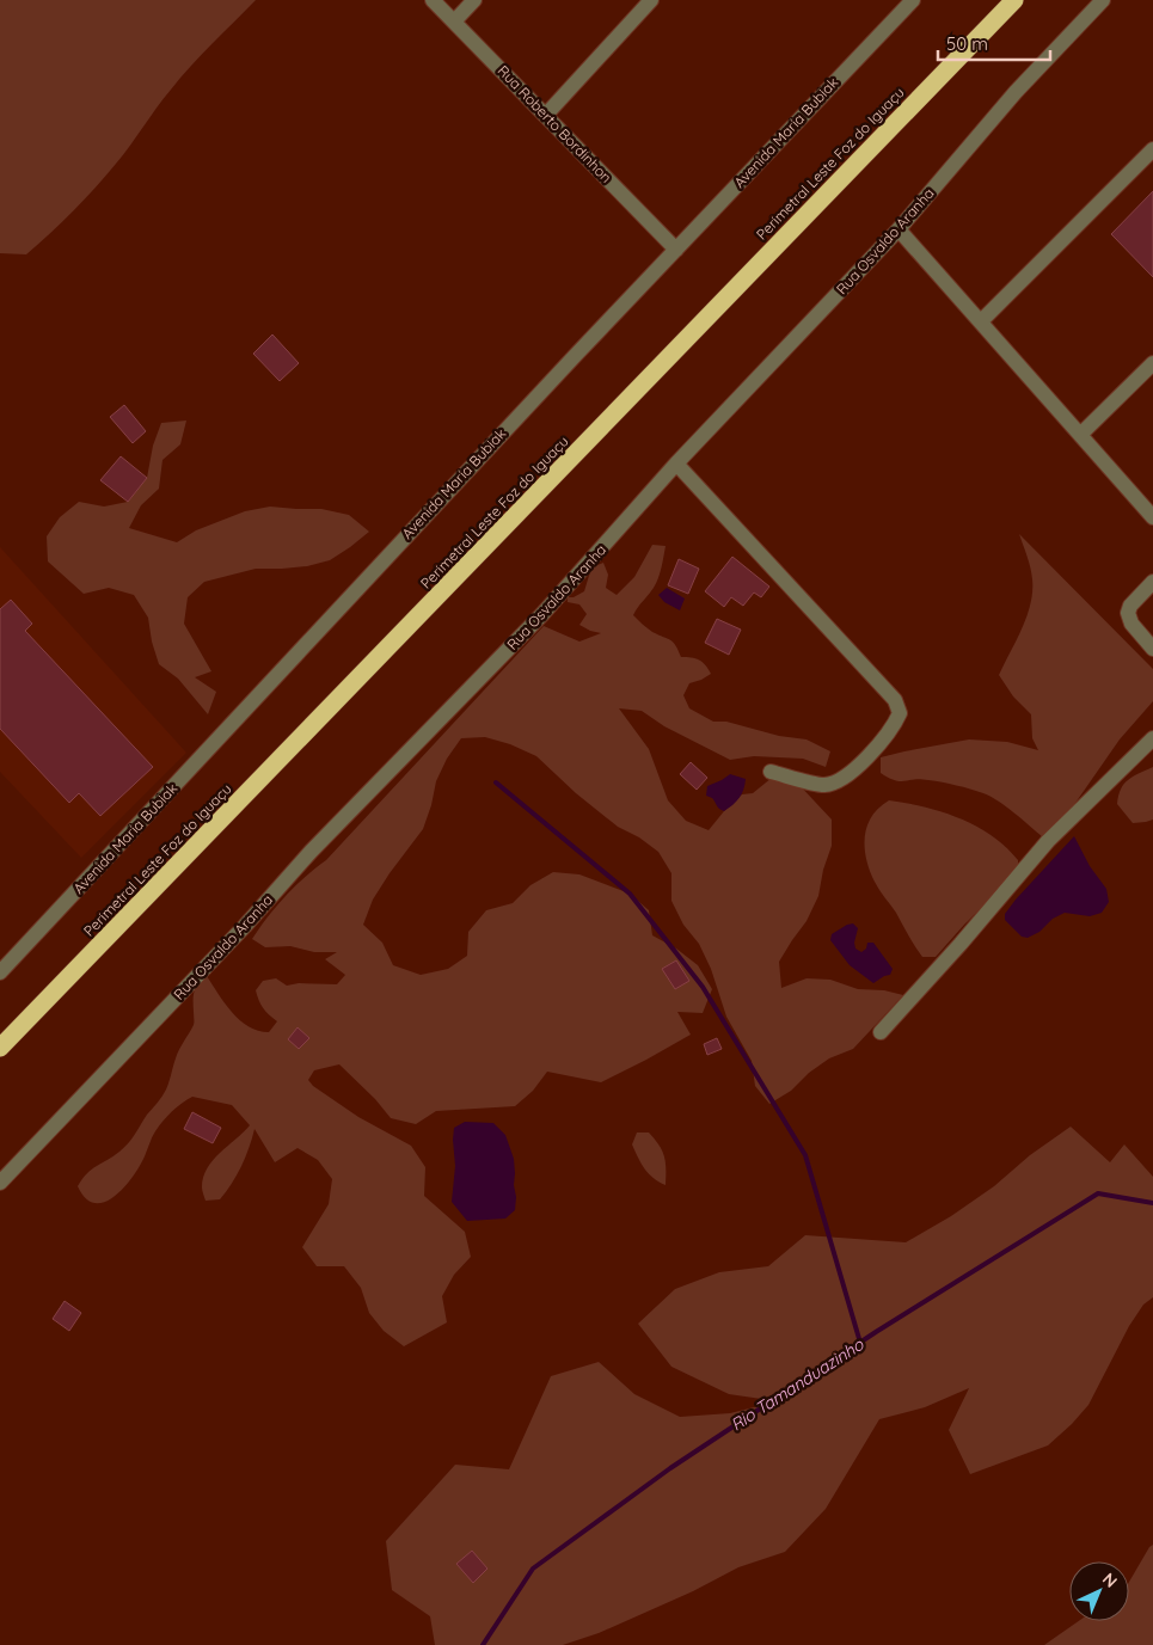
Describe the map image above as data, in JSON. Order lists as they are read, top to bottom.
{
  "streets": {
    "highway": ["Perimetral Leste Foz do Iguaçu"],
    "street": ["Rua Roberto Bordinhon", "Avenida Maria Bubiak", "Rua Osvaldo Aranha"]
  },
  "crossings": [
    ["Rua Roberto Bordinhon", "Avenida Maria Bubiak"]
  ],
  "water": ["Rio Tamanduazinho"],
  "scale_bar": "50 m",
  "north": "top right"
}
